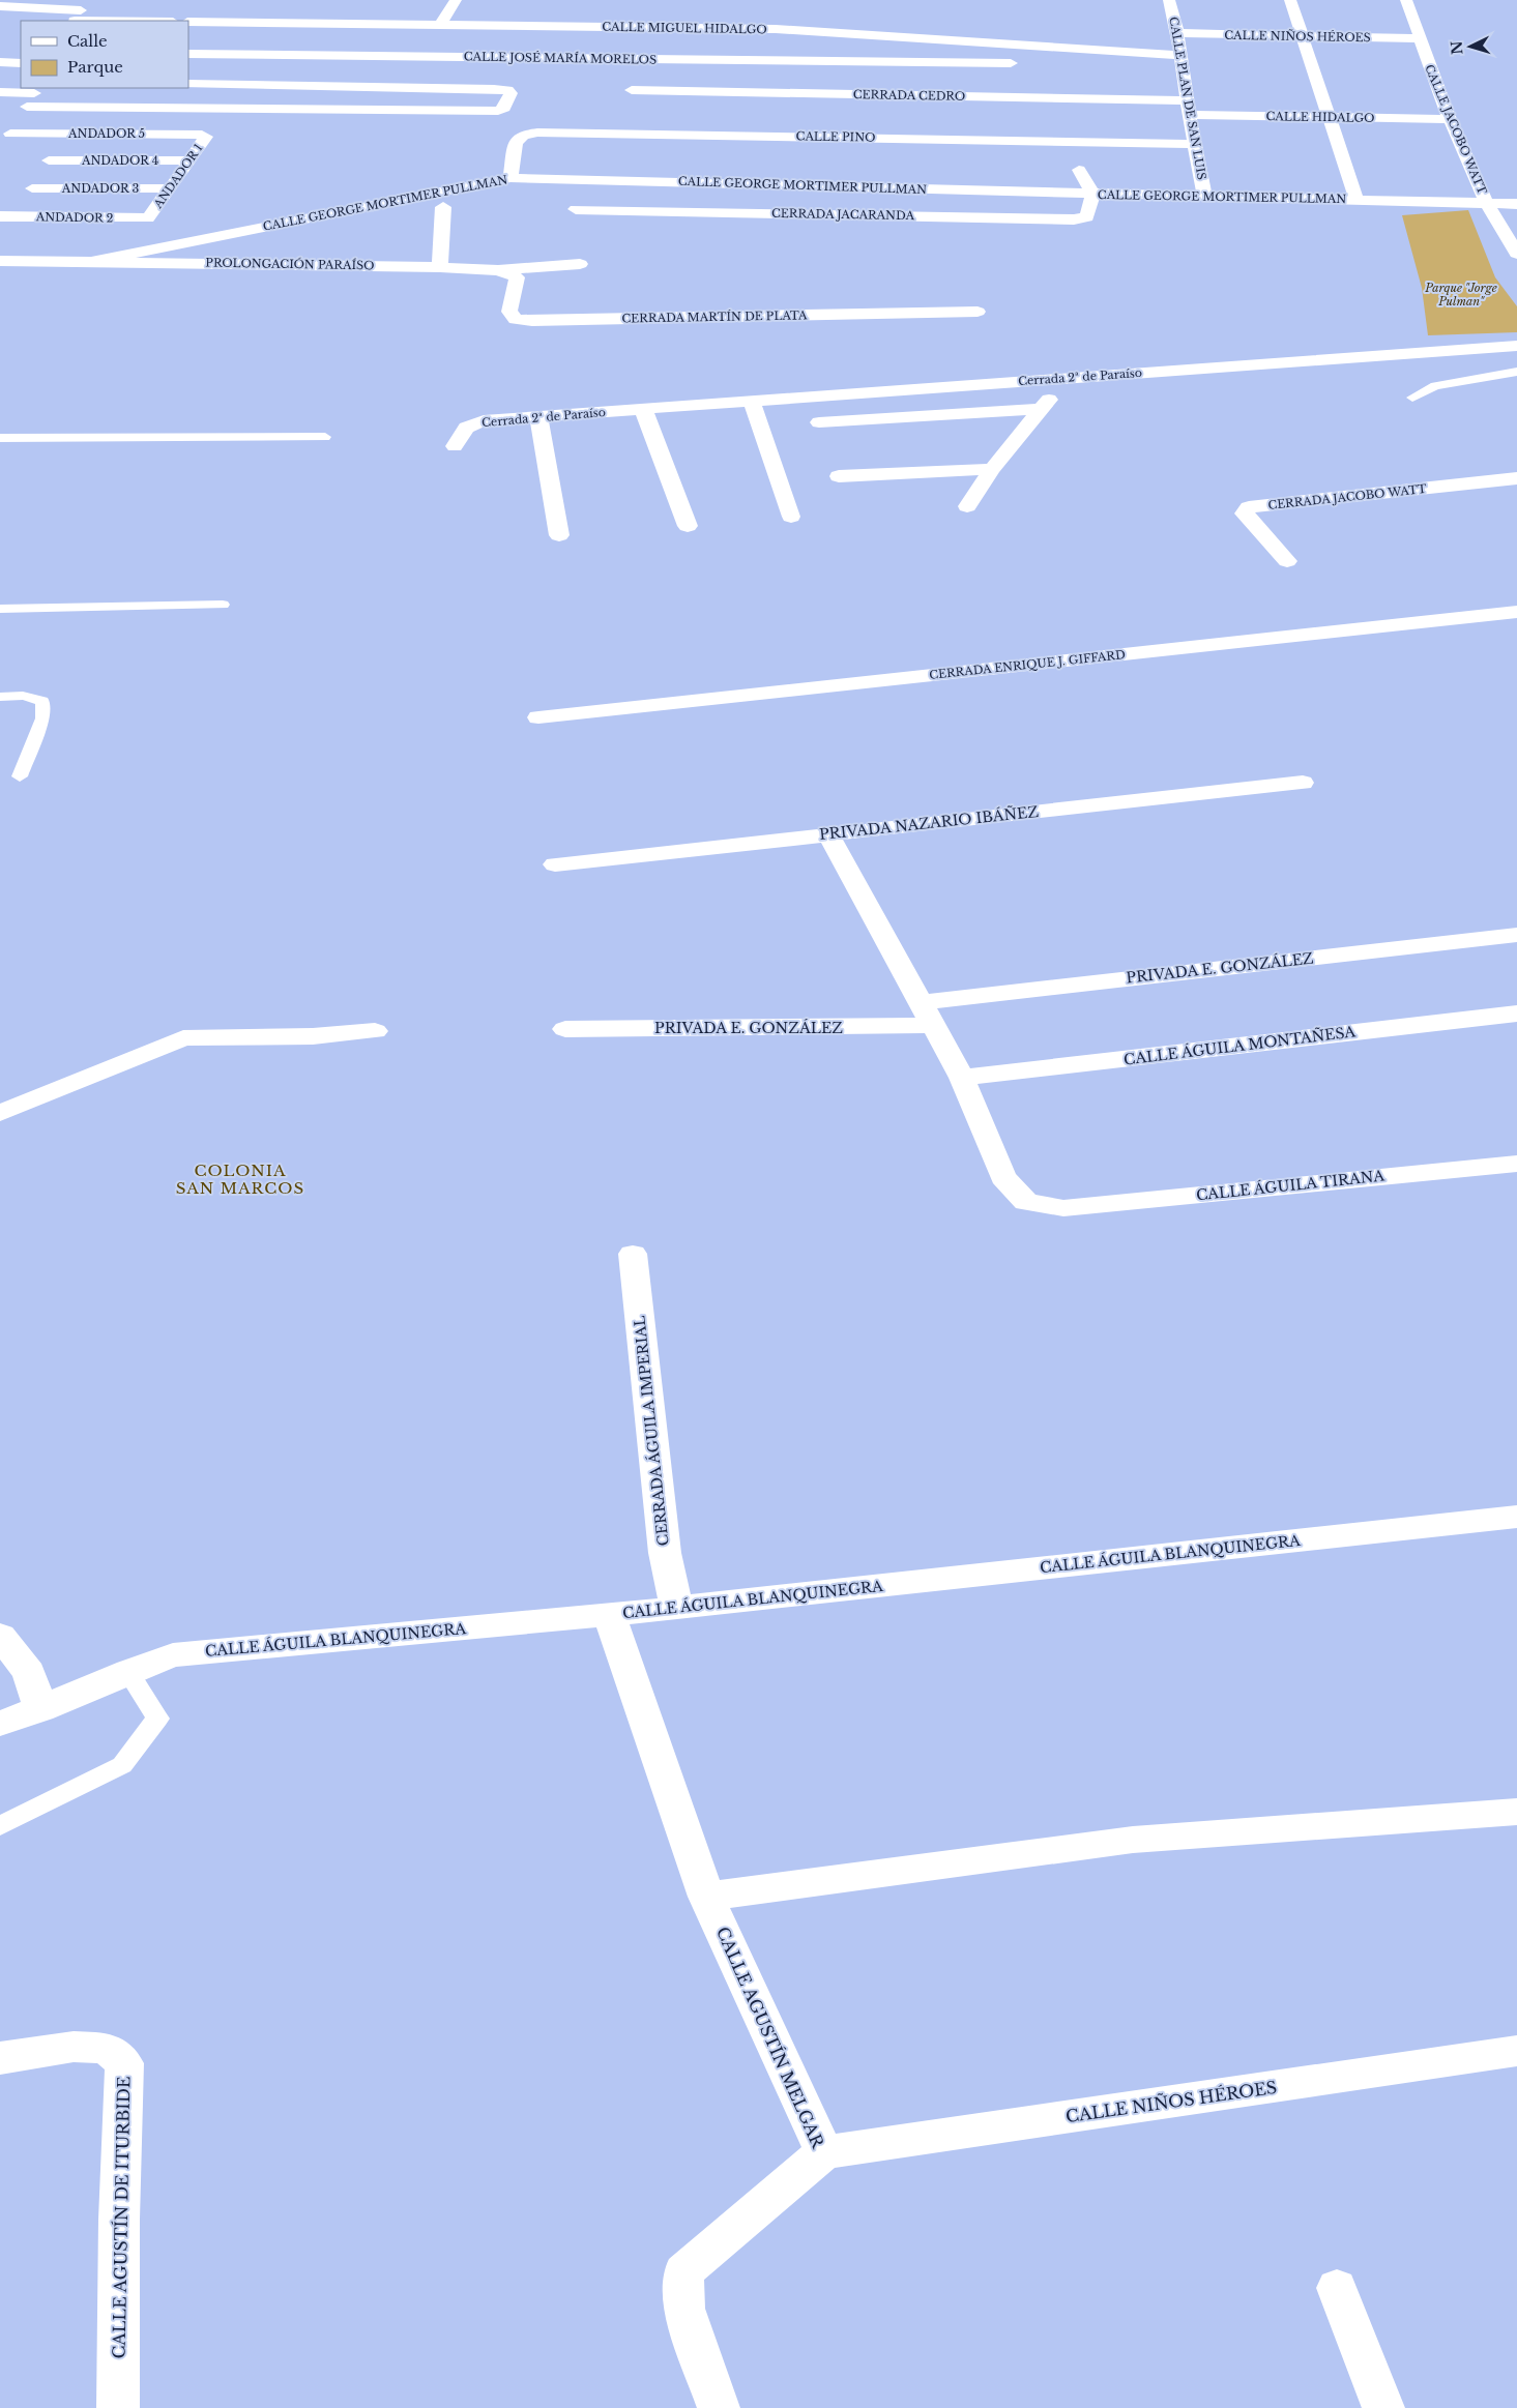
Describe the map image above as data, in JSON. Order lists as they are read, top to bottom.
{
  "streets": {
    "street": [
      "CALLE MIGUEL HIDALGO",
      "CALLE NIÑOS HÉROES",
      "CALLE JOSÉ MARÍA MORELOS",
      "CERRADA CEDRO",
      "CALLE PLAN DE SAN LUIS",
      "CALLE HIDALGO",
      "CALLE JACOBO WATT",
      "ANDADOR 5",
      "CALLE PINO",
      "ANDADOR 4",
      "ANDADOR 1",
      "CALLE GEORGE MORTIMER PULLMAN",
      "ANDADOR 3",
      "CERRADA JACARANDA",
      "ANDADOR 2",
      "PROLONGACIÓN PARAÍSO",
      "CERRADA MARTÍN DE PLATA",
      "Cerrada 2ª de Paraíso",
      "CERRADA JACOBO WATT",
      "CERRADA ENRIQUE J. GIFFARD",
      "PRIVADA NAZARIO IBÁÑEZ",
      "PRIVADA E. GONZÁLEZ",
      "CALLE ÁGUILA MONTAÑESA",
      "CALLE ÁGUILA TIRANA",
      "CERRADA ÁGUILA IMPERIAL",
      "CALLE ÁGUILA BLANQUINEGRA",
      "CALLE AGUSTÍN MELGAR",
      "CALLE AGUSTÍN DE ITURBIDE"
    ]
  },
  "crossings": [
    ["CALLE MIGUEL HIDALGO", "CALLE PLAN DE SAN LUIS"],
    ["CALLE NIÑOS HÉROES", "CALLE PLAN DE SAN LUIS"],
    ["CALLE NIÑOS HÉROES", "CALLE JACOBO WATT"],
    ["CALLE NIÑOS HÉROES", "CALLE AGUSTÍN MELGAR"],
    ["CERRADA CEDRO", "CALLE PLAN DE SAN LUIS"],
    ["CERRADA CEDRO", "CALLE HIDALGO"],
    ["CALLE PLAN DE SAN LUIS", "CALLE HIDALGO"],
    ["CALLE PLAN DE SAN LUIS", "CALLE PINO"],
    ["CALLE PLAN DE SAN LUIS", "CALLE GEORGE MORTIMER PULLMAN"],
    ["CALLE HIDALGO", "CALLE JACOBO WATT"],
    ["CALLE JACOBO WATT", "CALLE GEORGE MORTIMER PULLMAN"],
    ["ANDADOR 5", "ANDADOR 1"],
    ["CALLE PINO", "CALLE GEORGE MORTIMER PULLMAN"],
    ["ANDADOR 4", "ANDADOR 1"],
    ["ANDADOR 1", "ANDADOR 3"],
    ["ANDADOR 1", "ANDADOR 2"],
    ["CALLE GEORGE MORTIMER PULLMAN", "CERRADA JACARANDA"],
    ["CALLE GEORGE MORTIMER PULLMAN", "PROLONGACIÓN PARAÍSO"],
    ["PROLONGACIÓN PARAÍSO", "CERRADA MARTÍN DE PLATA"],
    ["PRIVADA NAZARIO IBÁÑEZ", "CALLE ÁGUILA TIRANA"],
    ["PRIVADA E. GONZÁLEZ", "CALLE ÁGUILA TIRANA"],
    ["CALLE ÁGUILA MONTAÑESA", "CALLE ÁGUILA TIRANA"],
    ["CERRADA ÁGUILA IMPERIAL", "CALLE ÁGUILA BLANQUINEGRA"],
    ["CALLE ÁGUILA BLANQUINEGRA", "CALLE AGUSTÍN MELGAR"]
  ],
  "districts": ["COLONIA SAN MARCOS"],
  "parks": ["Parque \"Jorge Pulman\""],
  "legend": ["Calle", "Parque"],
  "north": "left"
}
